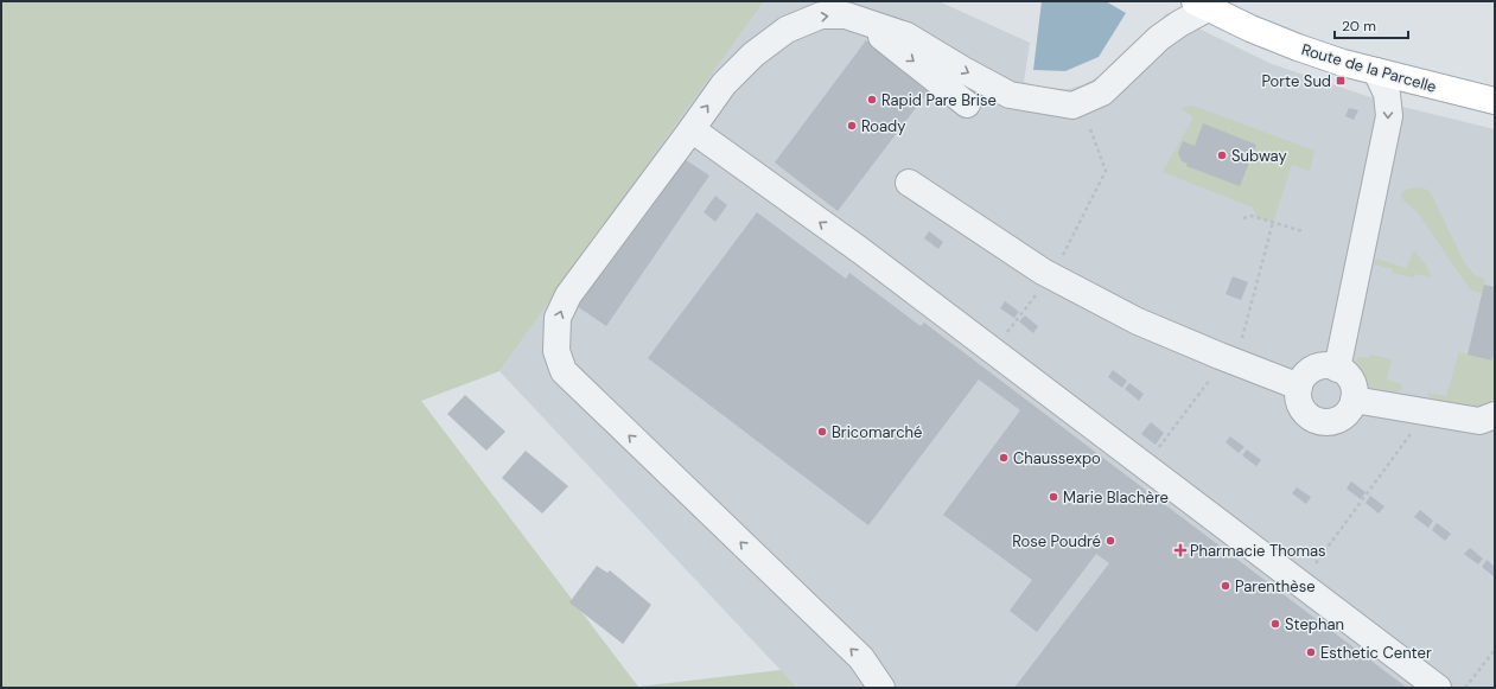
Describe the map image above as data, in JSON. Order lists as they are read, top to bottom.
{
  "streets": {
    "main road": ["Route de la Parcelle"]
  },
  "places": {
    "transit": ["Porte Sud"],
    "other": [
      "Rapid Pare Brise",
      "Roady",
      "Subway",
      "Bricomarché",
      "Chaussexpo",
      "Marie Blachère",
      "Rose Poudré",
      "Parenthèse",
      "Stephan",
      "Esthetic Center"
    ],
    "health": ["Pharmacie Thomas"]
  },
  "scale_bar": "20 m"
}
